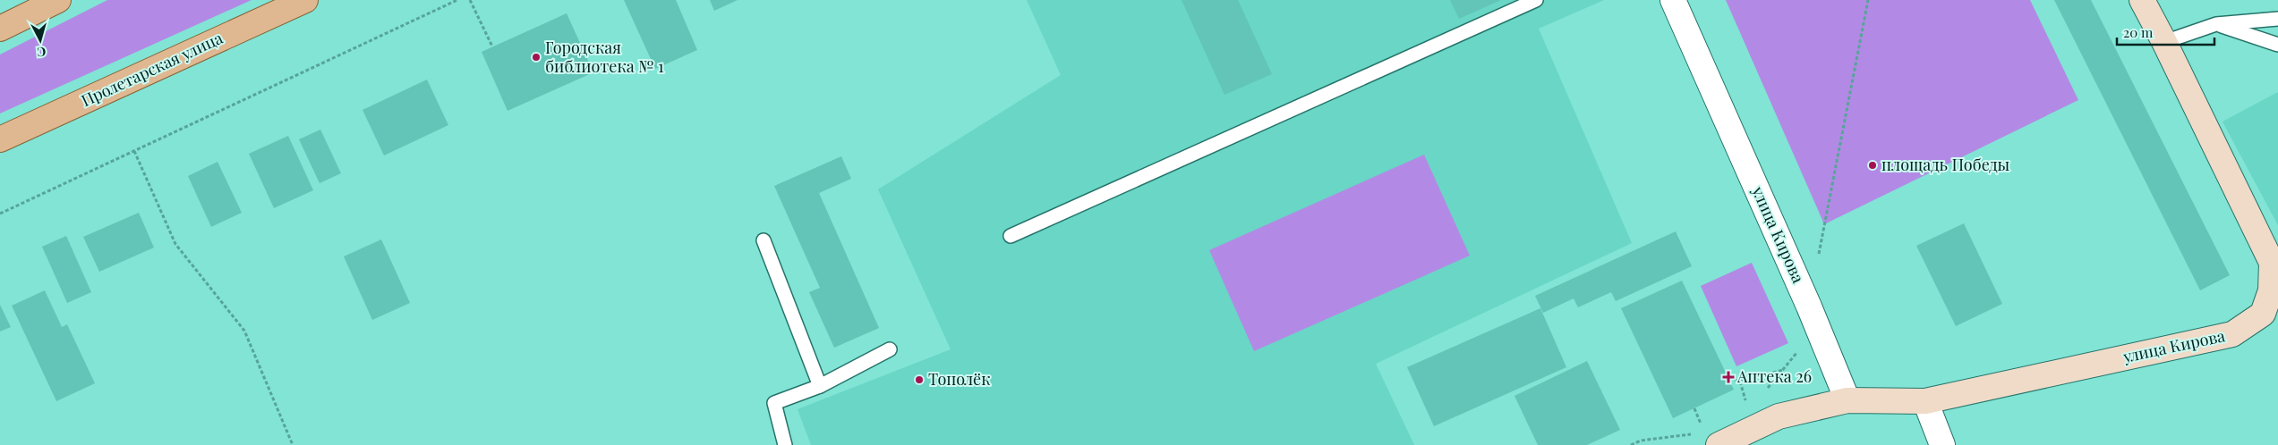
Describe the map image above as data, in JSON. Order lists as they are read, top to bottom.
{
  "streets": {
    "main road": ["Пролетарская улица"],
    "street": ["улица Кирова"]
  },
  "places": {
    "other": ["Городская библиотека № 1", "площадь Победы", "Тополёк"],
    "health": ["Аптека 26"]
  },
  "scale_bar": "20 m",
  "north": "bottom"
}
